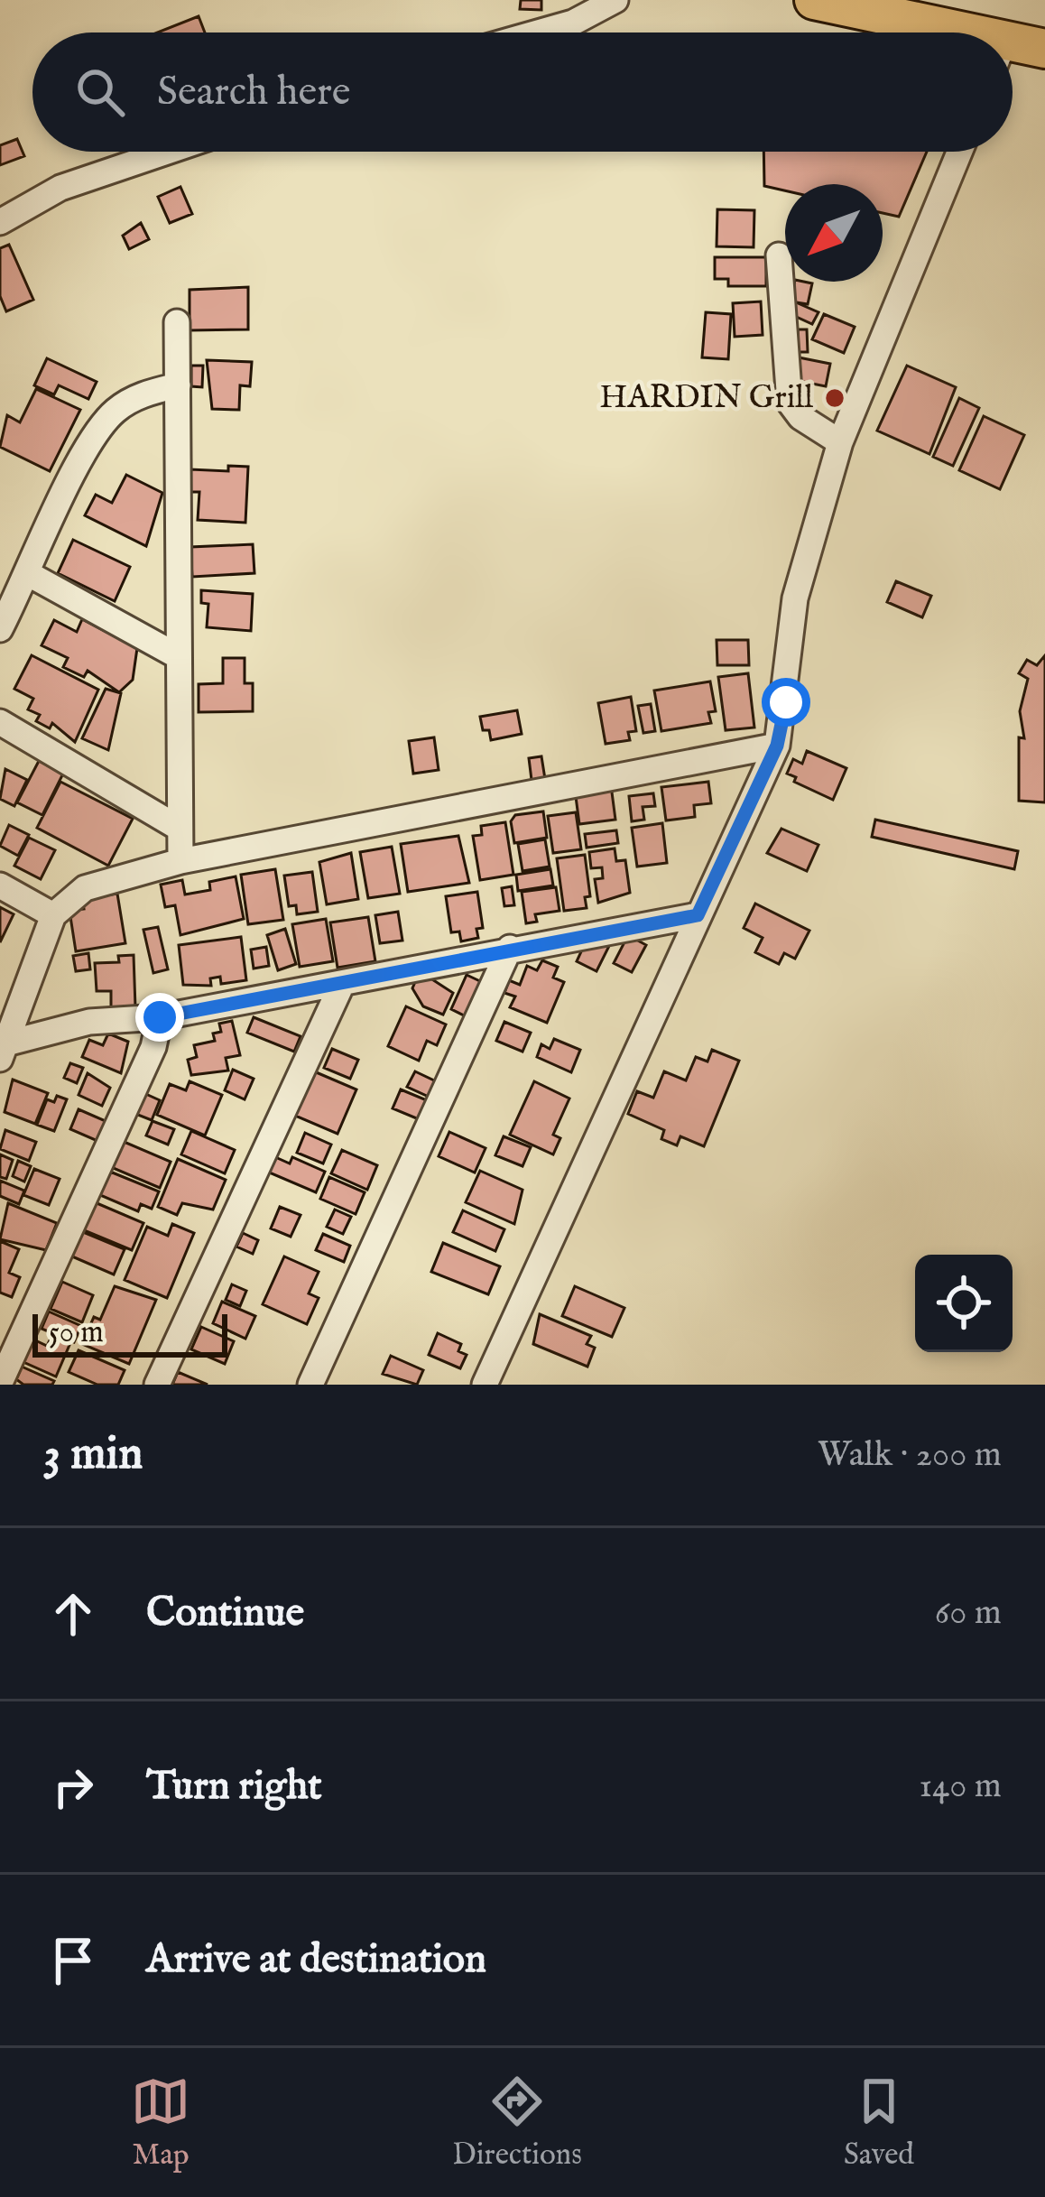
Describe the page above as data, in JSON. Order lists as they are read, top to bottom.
{
  "places": ["HARDIN Grill"],
  "scale_bar": "50 m",
  "north": "bottom left",
  "page": {
    "search": "Search here",
    "scale": "50 m",
    "heading": ["3 min", "Walk · 200 m"],
    "list": [
      ["Continue", "60 m"],
      ["Turn right", "140 m"],
      "Arrive at destination"
    ],
    "nav": ["Map", "Directions", "Saved"]
  }
}
